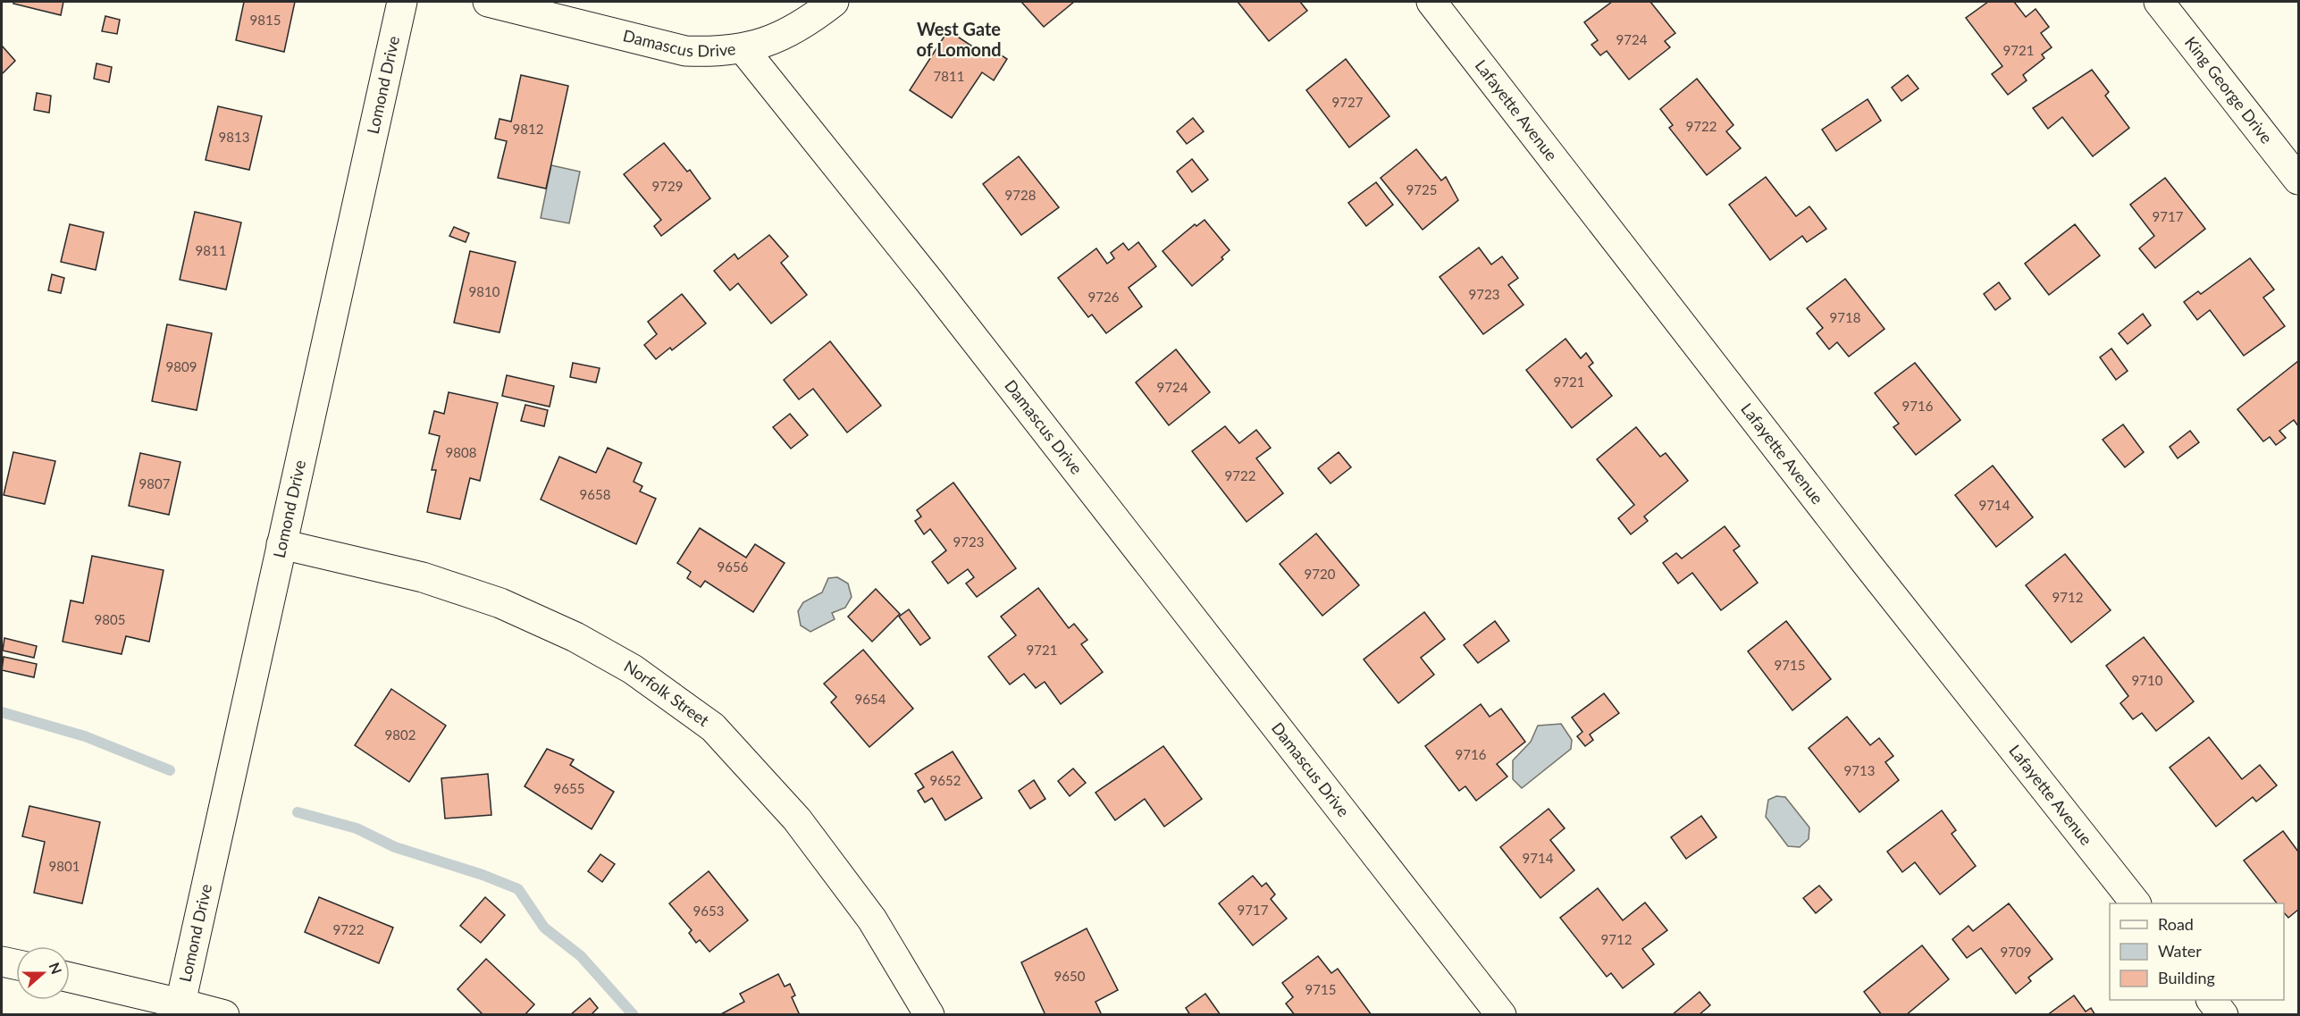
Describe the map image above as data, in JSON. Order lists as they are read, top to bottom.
{
  "streets": {
    "street": [
      "Damascus Drive",
      "Lomond Drive",
      "King George Drive",
      "Lafayette Avenue",
      "Norfolk Street"
    ]
  },
  "crossings": [
    ["Lomond Drive", "Norfolk Street"]
  ],
  "districts": ["West Gate of Lomond"],
  "house_numbers": [
    "9815",
    "9724",
    "9721",
    "7811",
    "9727",
    "9722",
    "9812",
    "9813",
    "9729",
    "9725",
    "9728",
    "9717",
    "9811",
    "9810",
    "9723",
    "9726",
    "9718",
    "9809",
    "9721",
    "9724",
    "9716",
    "9808",
    "9722",
    "9807",
    "9658",
    "9714",
    "9723",
    "9656",
    "9720",
    "9712",
    "9805",
    "9721",
    "9715",
    "9710",
    "9654",
    "9802",
    "9716",
    "9713",
    "9652",
    "9655",
    "9714",
    "9801",
    "9717",
    "9653",
    "9722",
    "9712",
    "9709",
    "9650",
    "9715"
  ],
  "legend": ["Road", "Water", "Building"],
  "north": "right"
}
